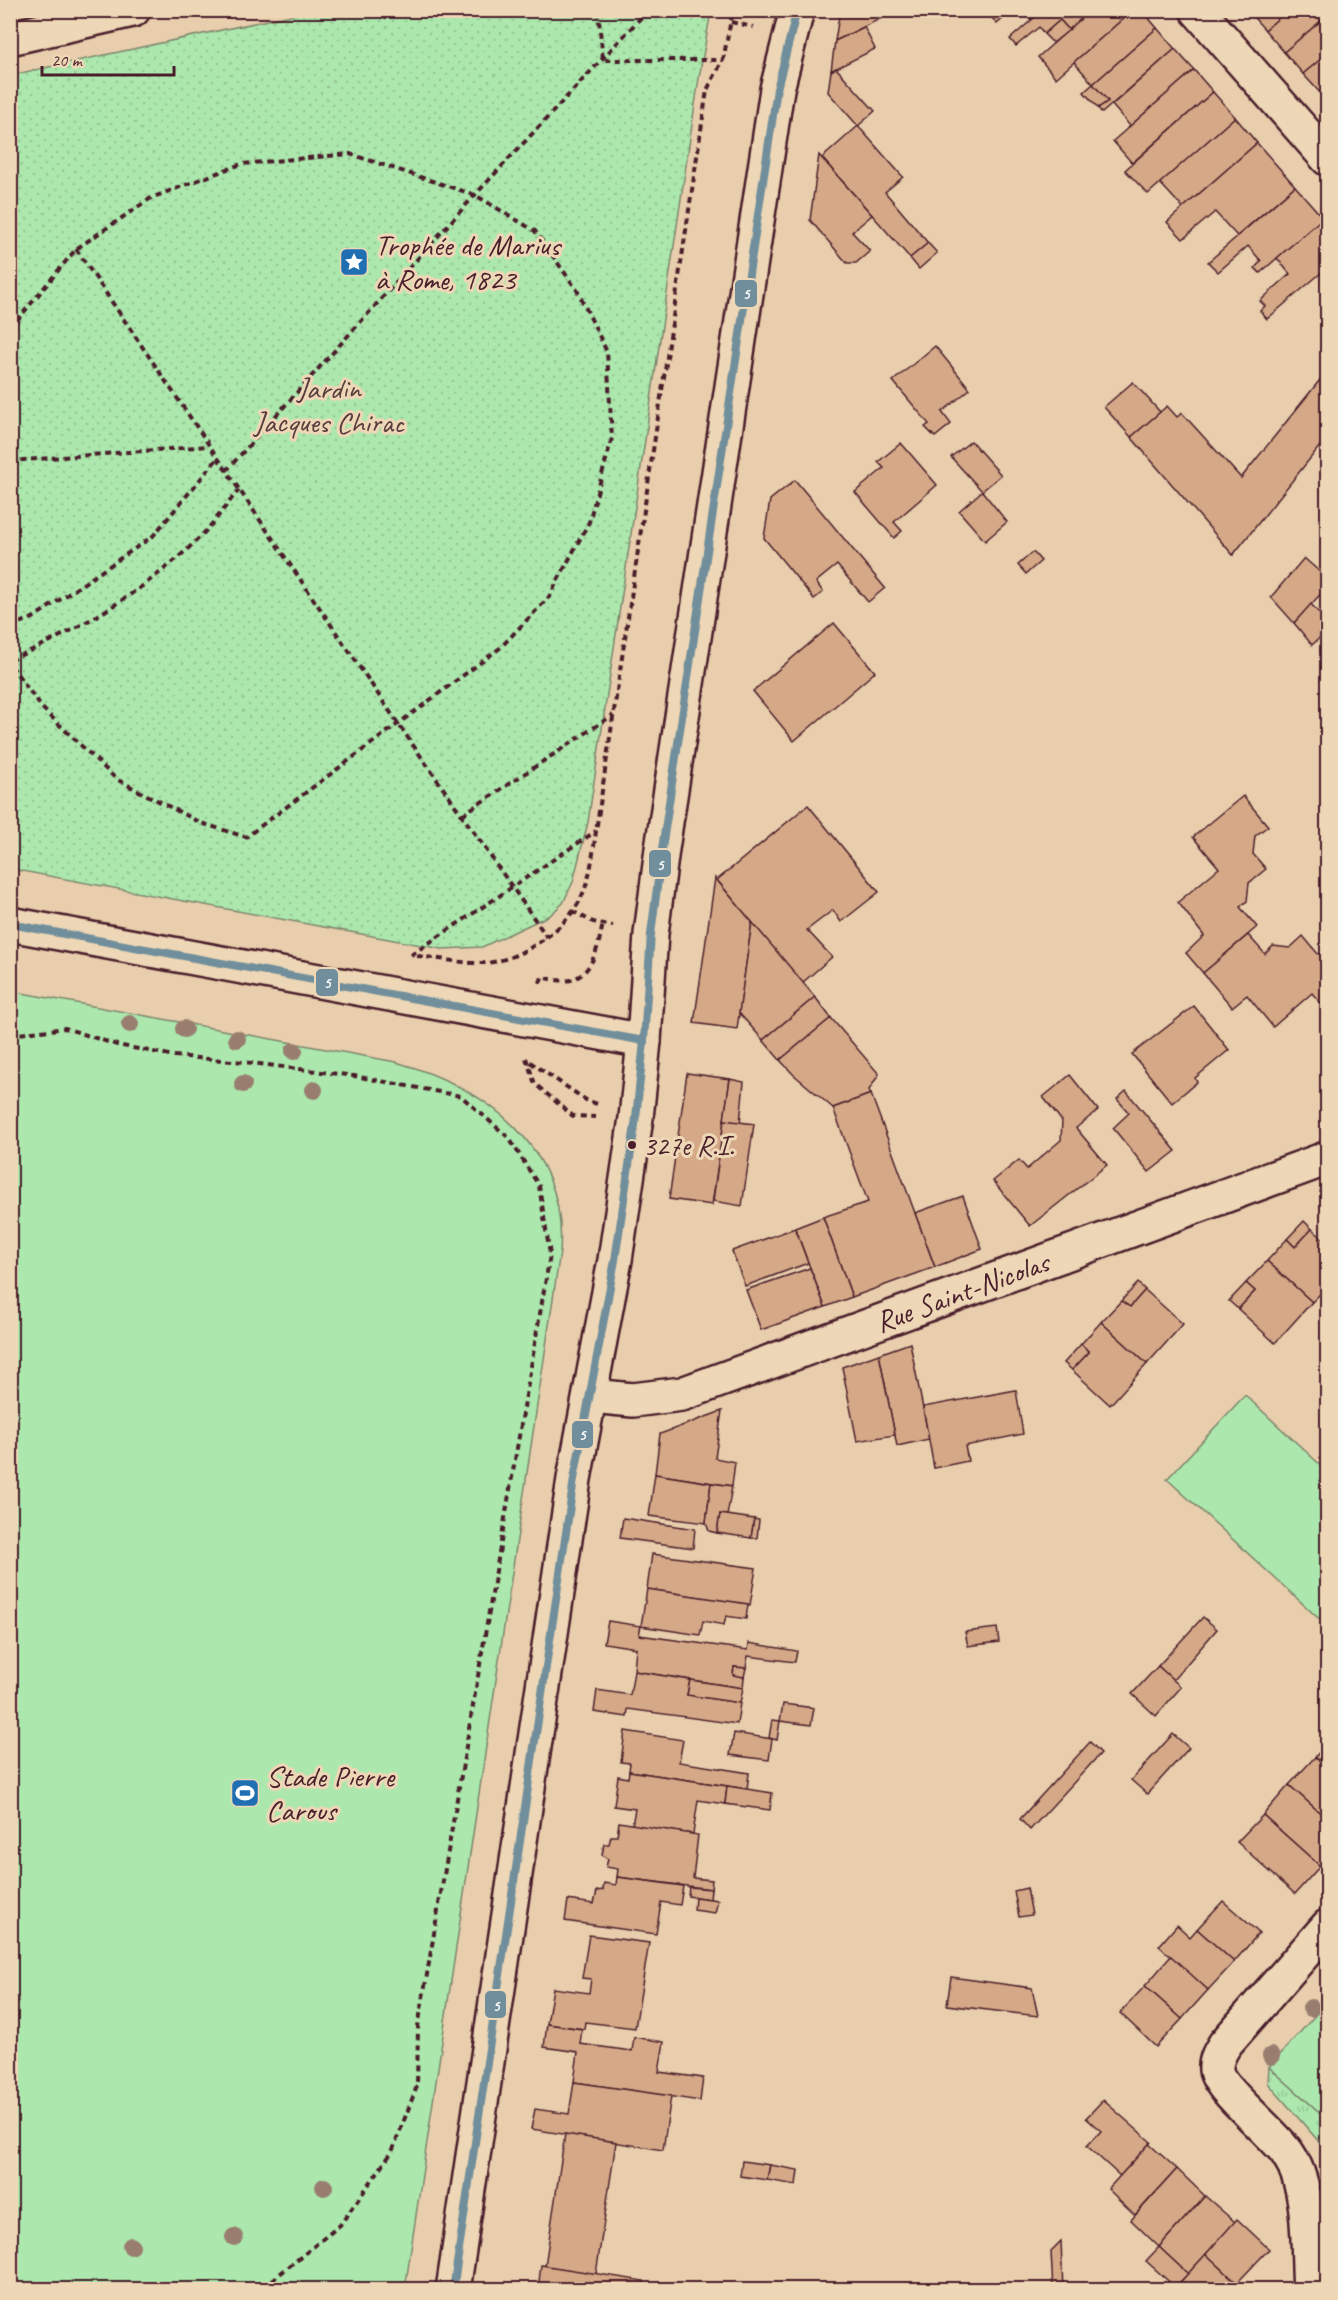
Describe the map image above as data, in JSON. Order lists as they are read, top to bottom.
{
  "streets": {
    "street": ["Rue Saint-Nicolas"]
  },
  "parks": ["Jardin Jacques Chirac"],
  "places": {
    "place": ["Trophée de Marius à Rome, 1823"],
    "other": ["327e R.I."],
    "sports": ["Stade Pierre Carous"]
  },
  "lines": ["transit line 5"],
  "scale_bar": "20 m"
}
